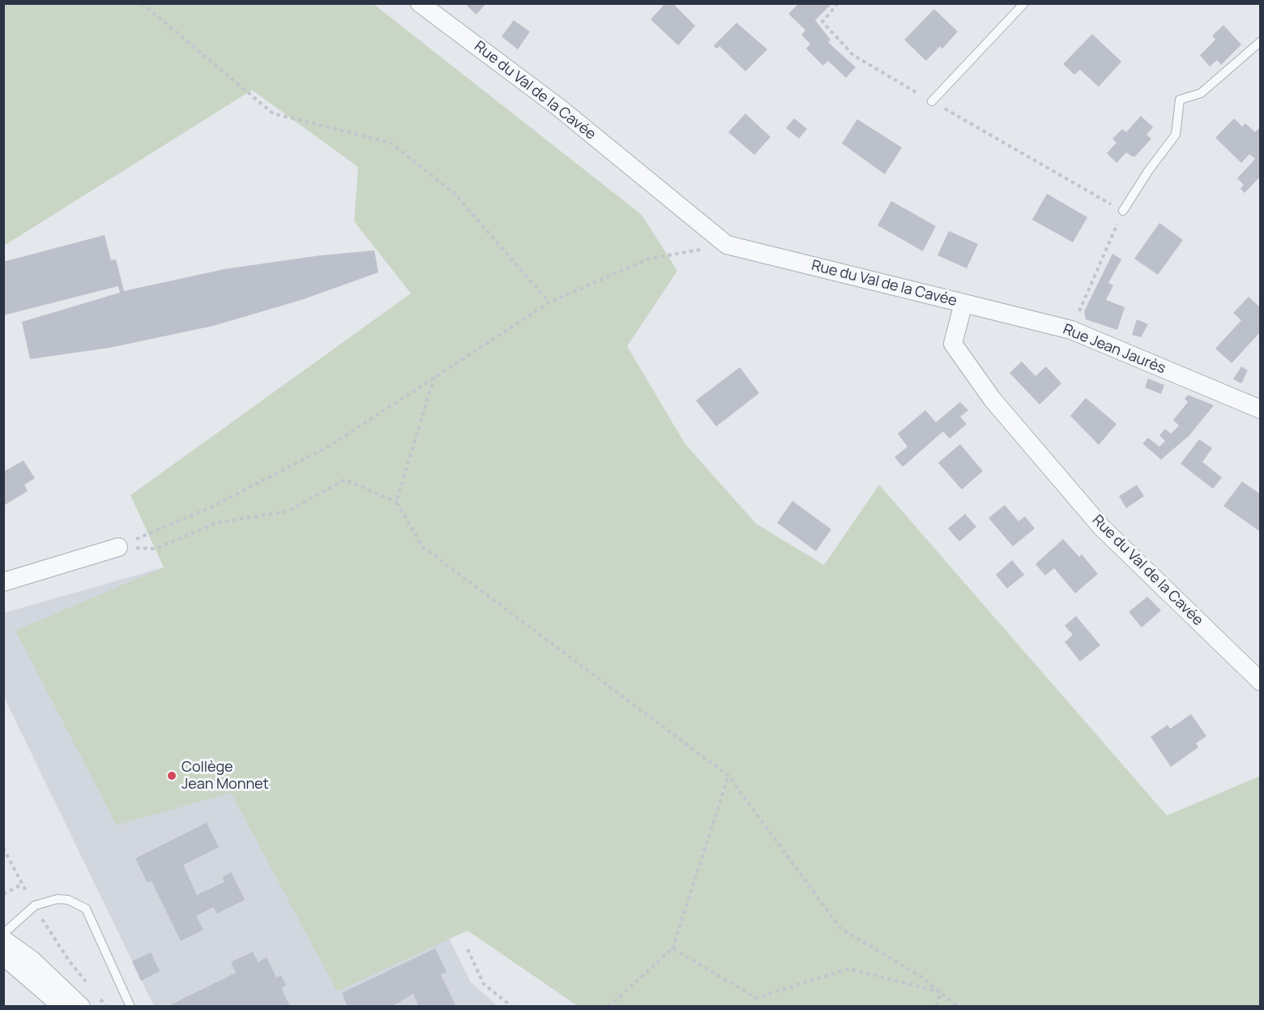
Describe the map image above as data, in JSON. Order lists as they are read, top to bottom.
{
  "streets": {
    "street": ["Rue du Val de la Cavée", "Rue Jean Jaurès"]
  },
  "crossings": [
    ["Rue du Val de la Cavée", "Rue Jean Jaurès"]
  ],
  "places": ["Collège Jean Monnet"]
}
